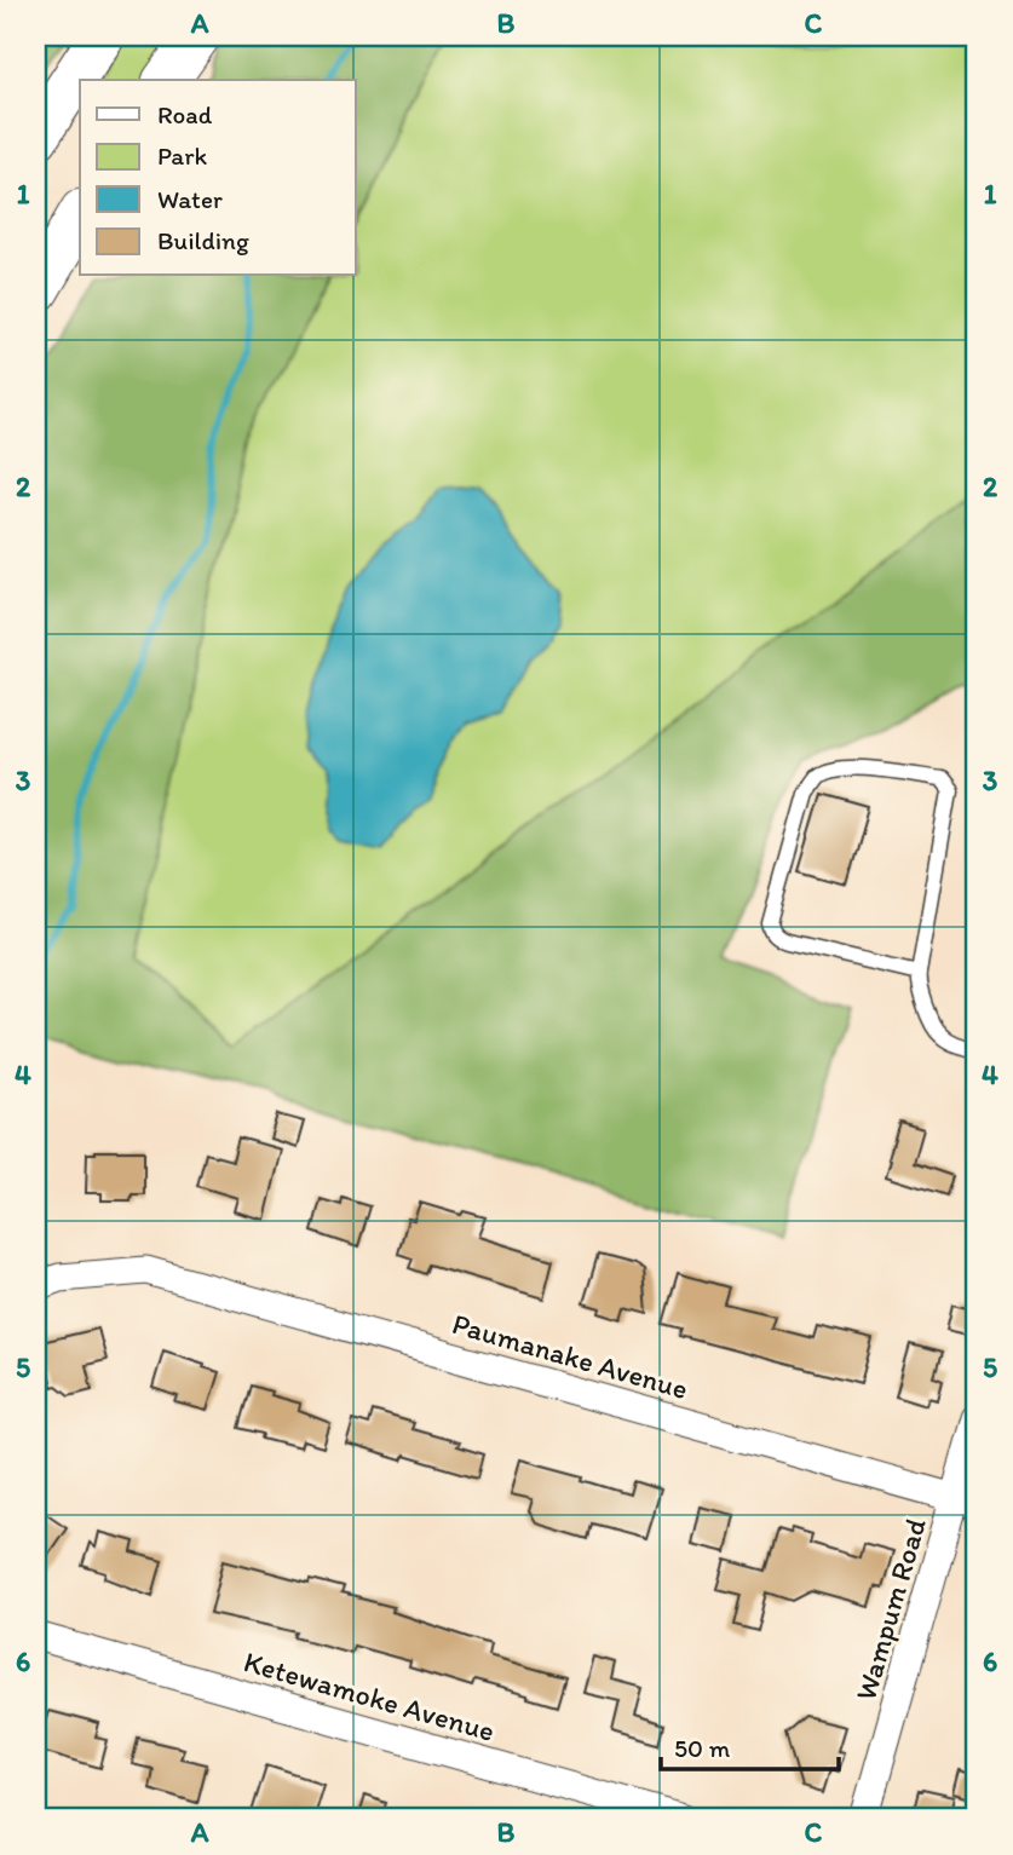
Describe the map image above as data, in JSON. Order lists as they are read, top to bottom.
{
  "streets": {
    "street": ["Paumanake Avenue", "Wampum Road", "Ketewamoke Avenue"]
  },
  "crossings": [
    ["Paumanake Avenue", "Wampum Road"]
  ],
  "legend": [
    "Road",
    "Park",
    "Water",
    "Building"
  ],
  "scale_bar": "50 m",
  "grid": {
    "columns": ["A", "B", "C"],
    "rows": [
      "1",
      "2",
      "3",
      "4",
      "5",
      "6"
    ]
  }
}
